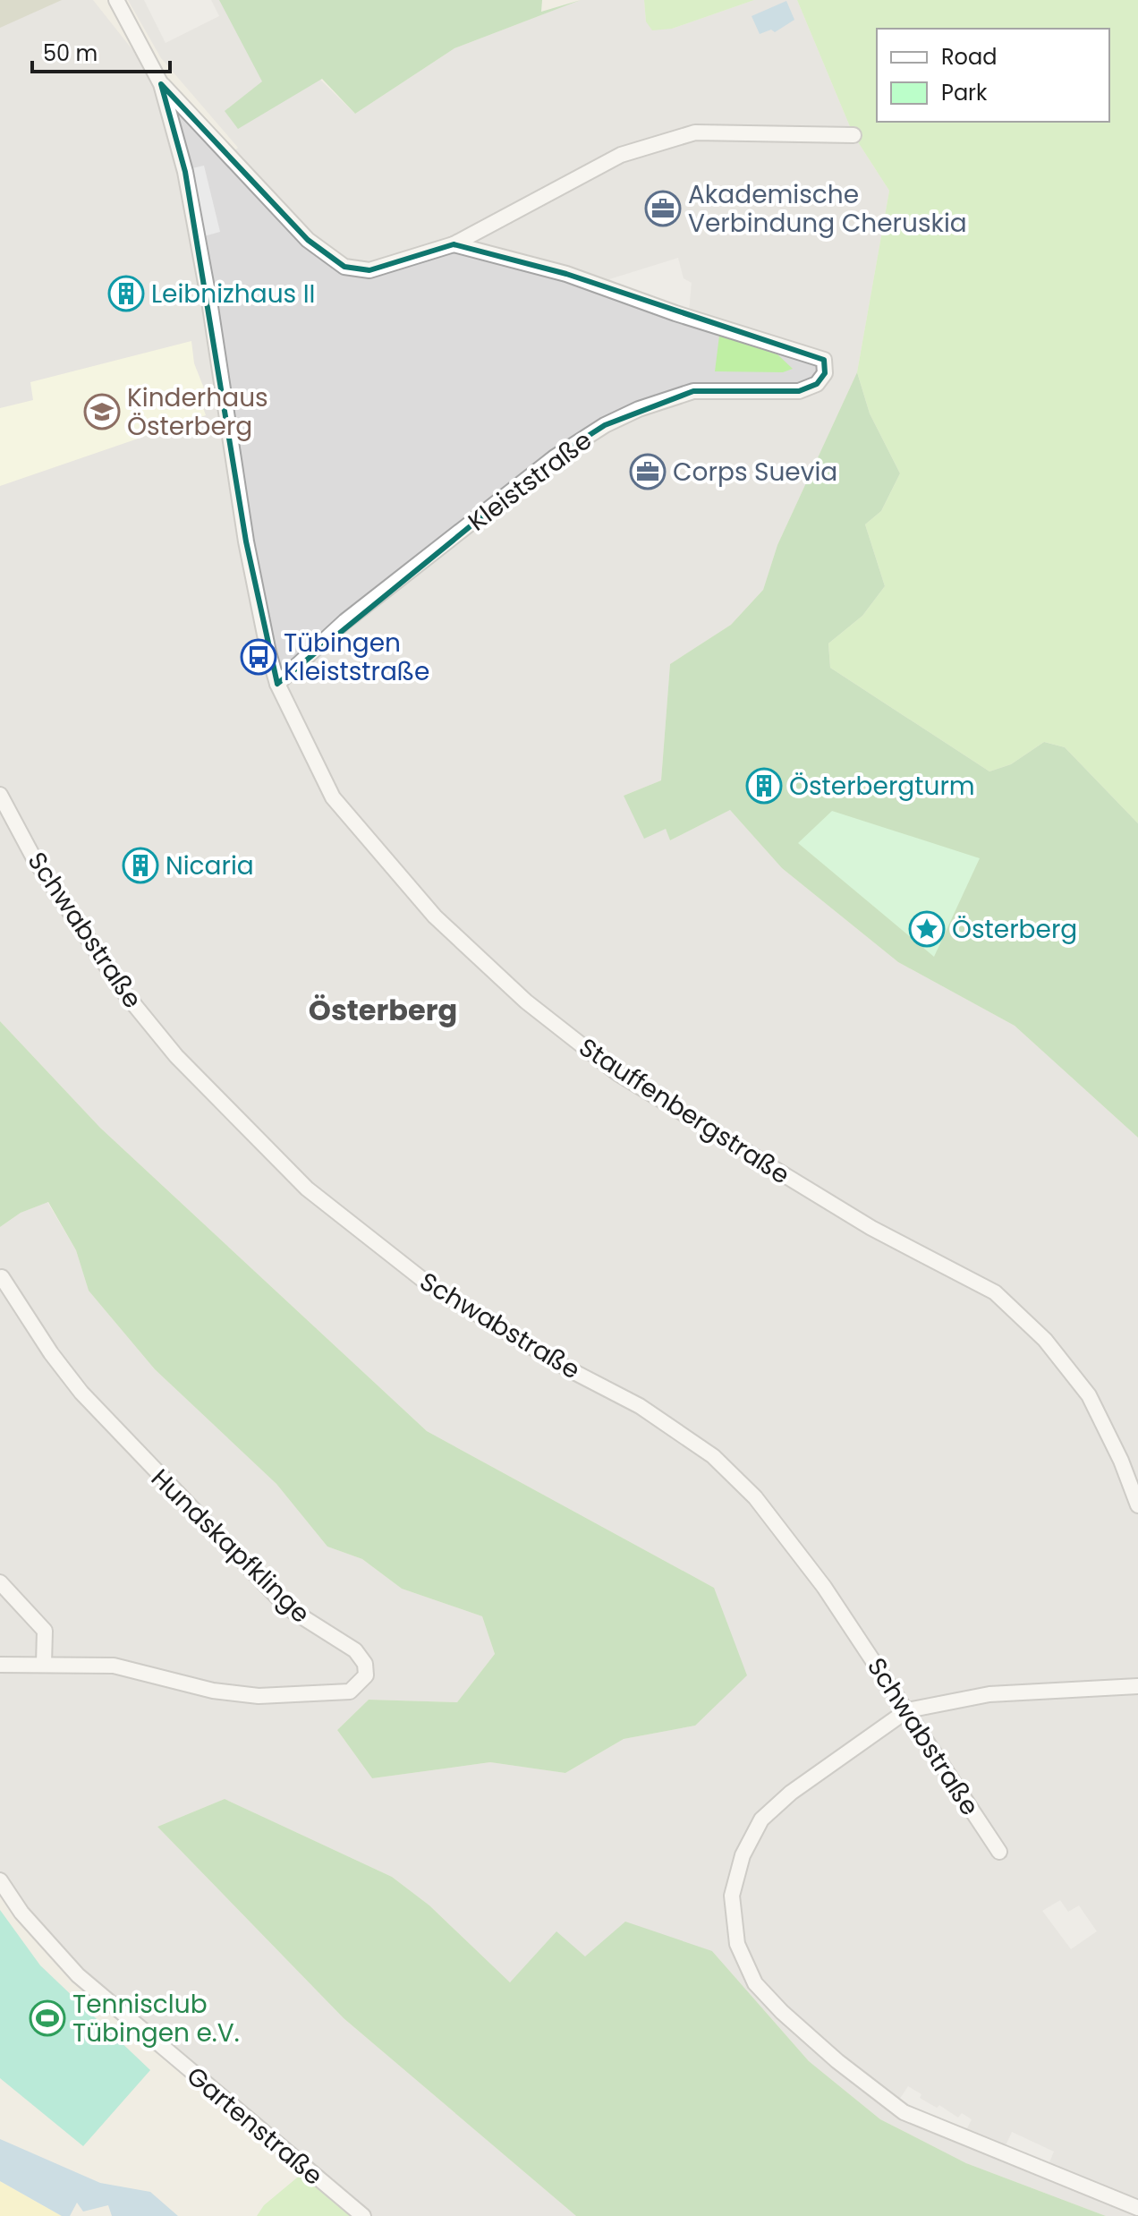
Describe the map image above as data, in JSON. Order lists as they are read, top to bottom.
{
  "streets": {
    "street": [
      "Kleiststraße",
      "Schwabstraße",
      "Stauffenbergstraße",
      "Hundskapfklinge",
      "Gartenstraße"
    ]
  },
  "crossings": [
    ["Kleiststraße", "Stauffenbergstraße"]
  ],
  "districts": ["Österberg"],
  "places": {
    "office": ["Akademische Verbindung Cheruskia", "Corps Suevia"],
    "building": ["Leibnizhaus II", "Österbergturm", "Nicaria"],
    "school or university": ["Kinderhaus Österberg"],
    "bus stop": ["Tübingen Kleiststraße"],
    "place": ["Österberg"],
    "sports": ["Tennisclub Tübingen e.V."]
  },
  "legend": ["Road", "Park"],
  "scale_bar": "50 m"
}
